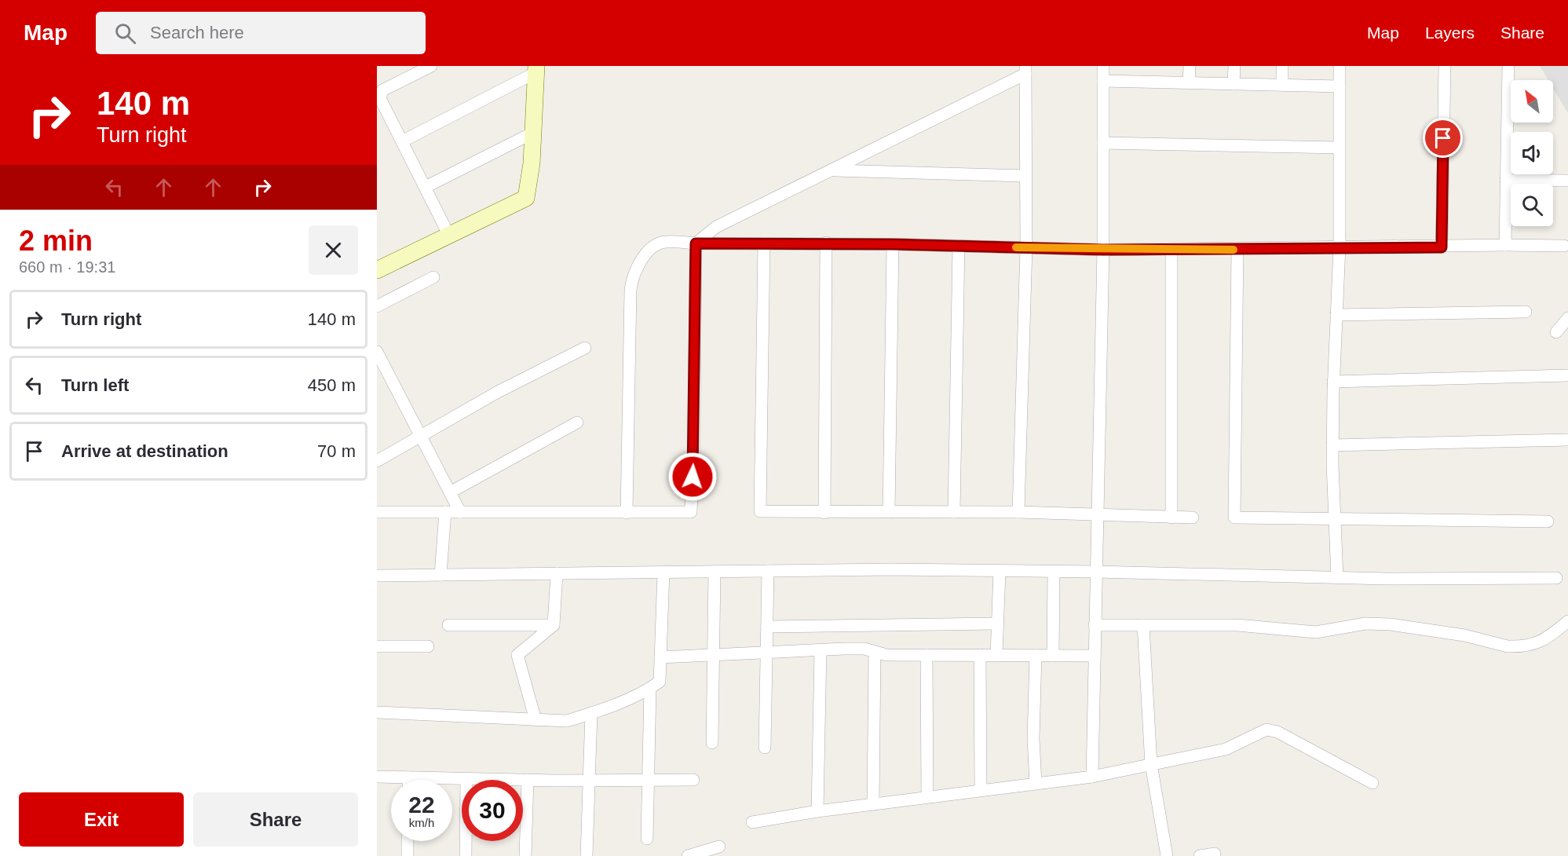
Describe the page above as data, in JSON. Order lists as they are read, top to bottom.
{
  "north": "top left",
  "page": {
    "header": "Map",
    "search": "Search here",
    "nav": ["Map", "Layers", "Share"],
    "turn": ["140 m", "Turn right"],
    "heading": ["2 min", "660 m · 19:31"],
    "list": [
      {
        "name": "Turn right",
        "value": "140 m"
      },
      {
        "name": "Turn left",
        "value": "450 m"
      },
      {
        "name": "Arrive at destination",
        "value": "70 m"
      }
    ],
    "speed": "22 km/h",
    "limit": "30",
    "buttons": ["Exit", "Share"]
  }
}
